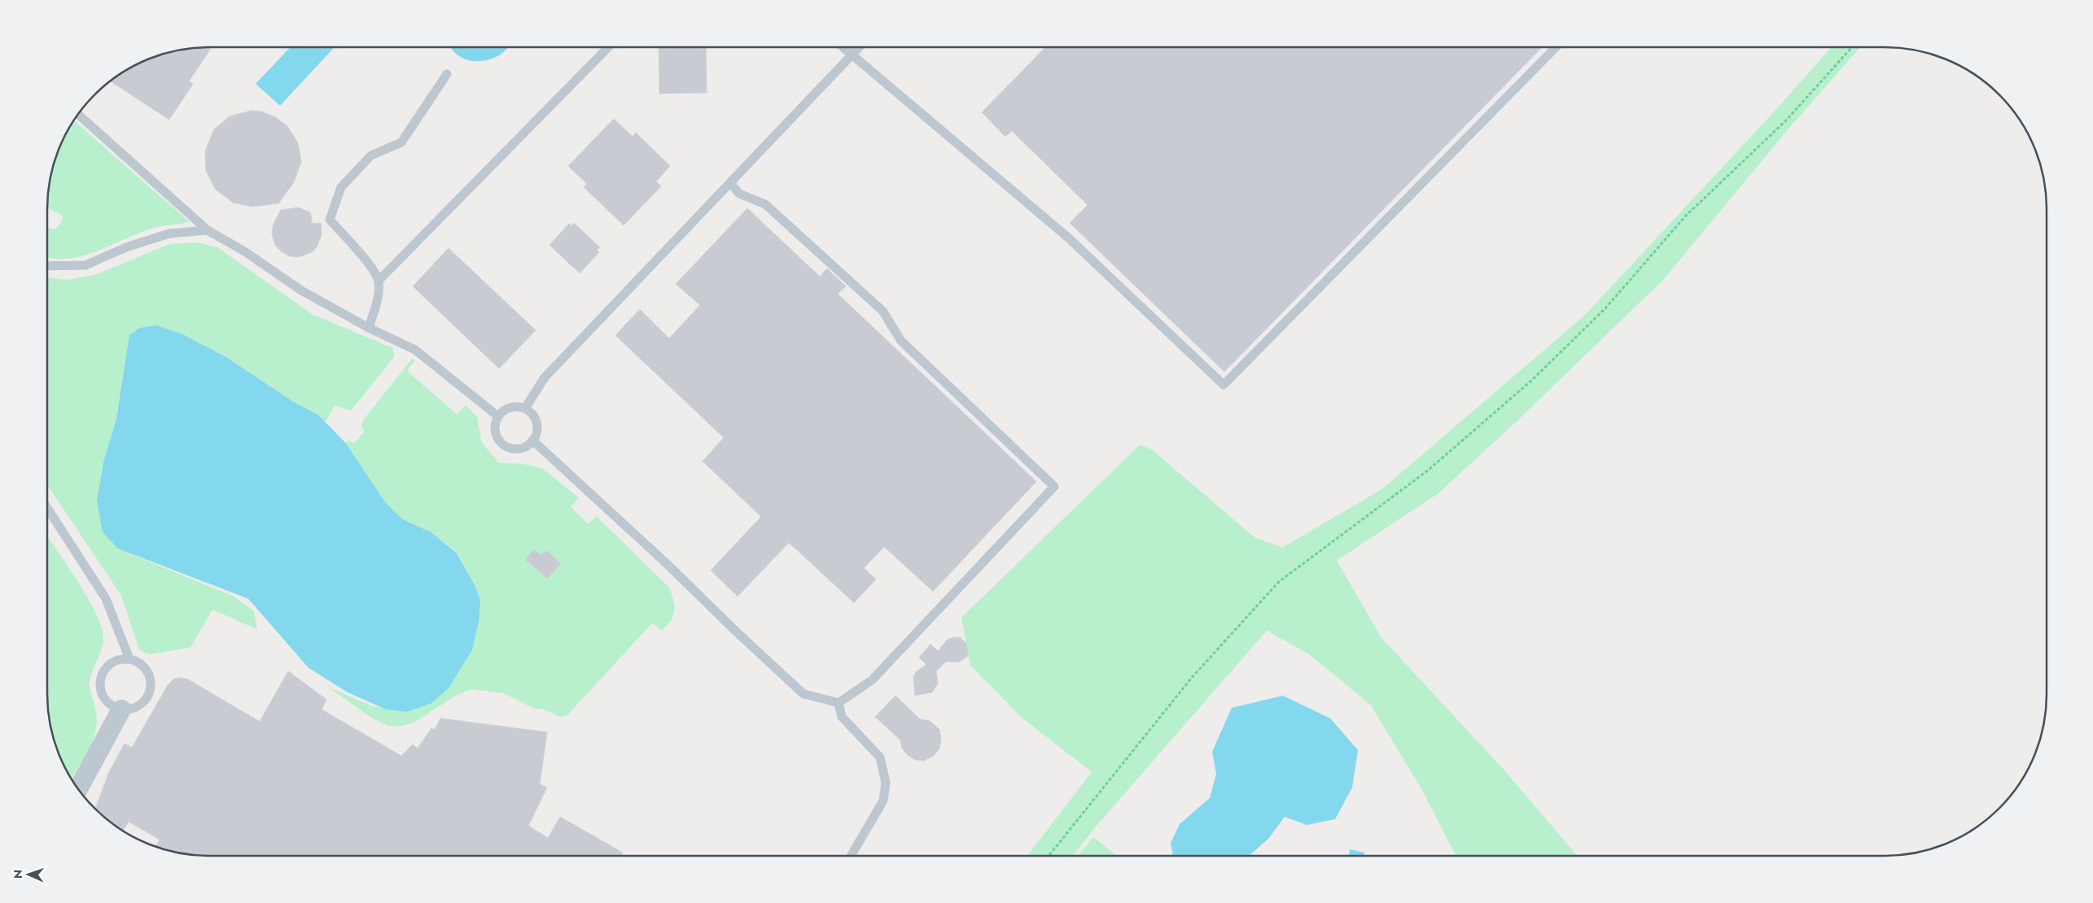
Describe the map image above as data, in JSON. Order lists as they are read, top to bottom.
{
  "north": "left"
}
